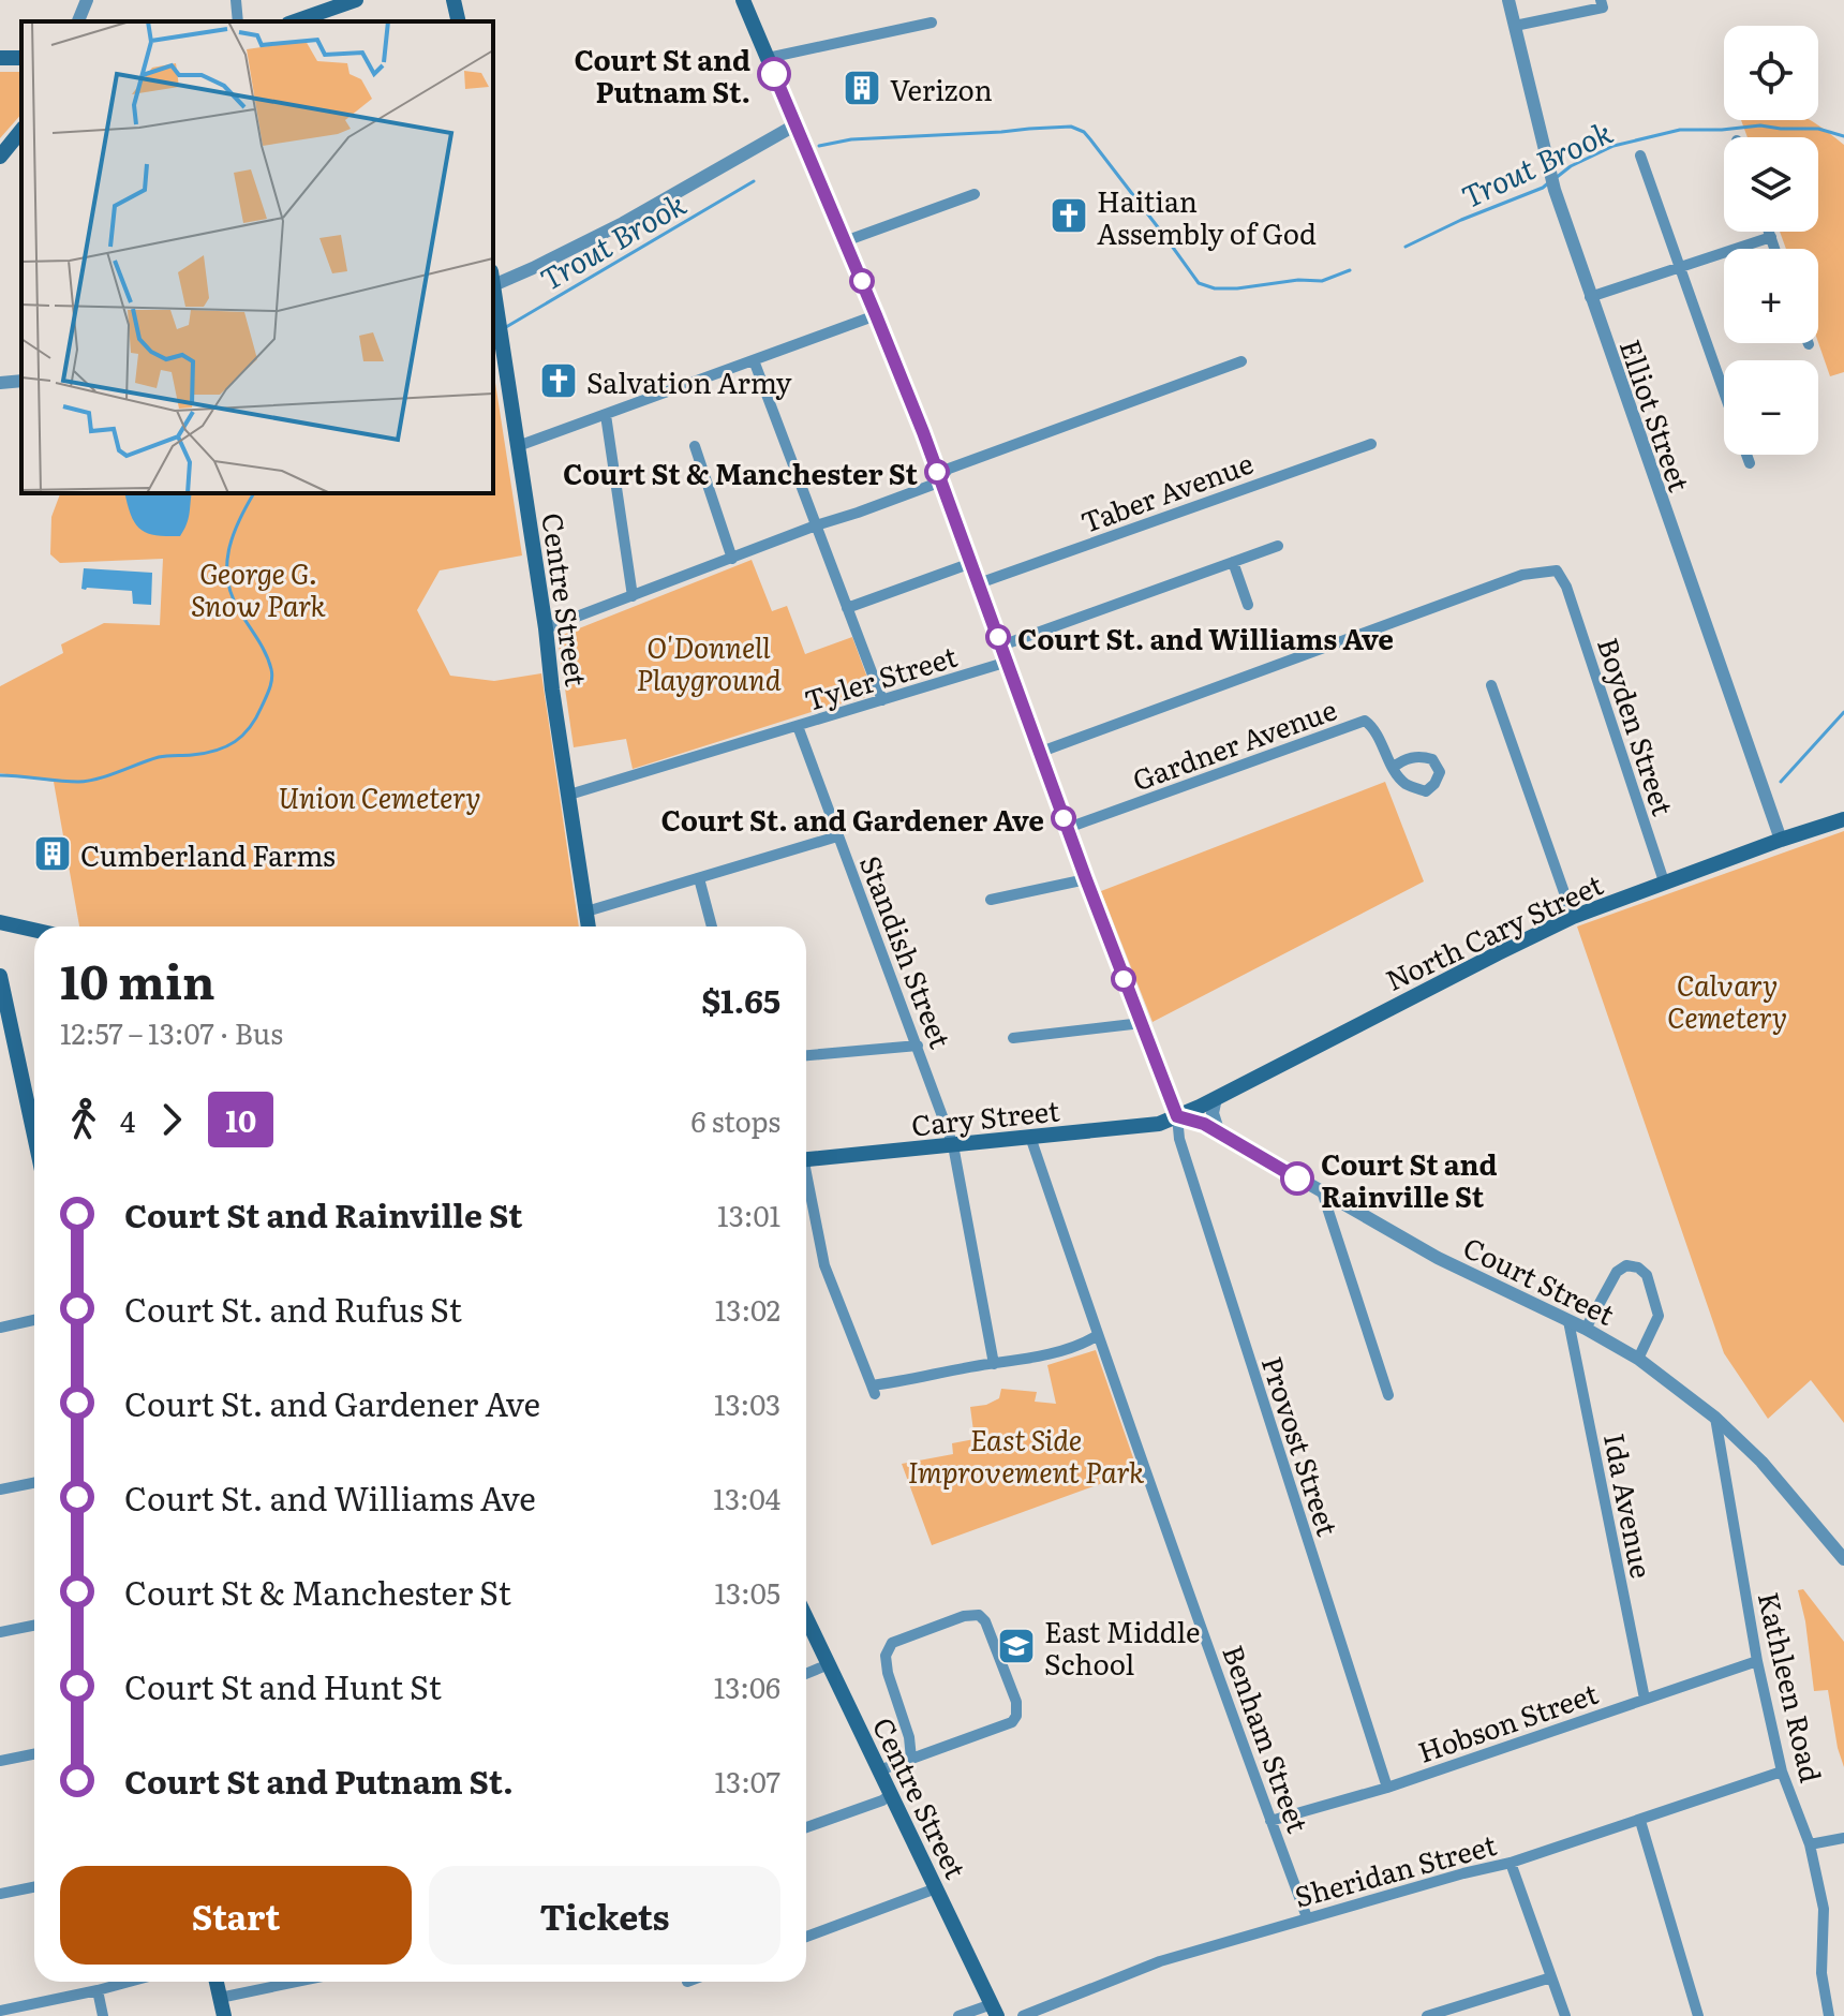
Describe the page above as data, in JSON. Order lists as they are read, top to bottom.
{
  "streets": {
    "main road": ["Centre Street", "North Cary Street", "Cary Street"],
    "street": [
      "Elliot Street",
      "Taber Avenue",
      "Tyler Street",
      "Boyden Street",
      "Gardner Avenue",
      "Standish Street",
      "Court Street",
      "Provost Street",
      "Ida Avenue",
      "Kathleen Road",
      "Hobson Street",
      "Benham Street",
      "Sheridan Street"
    ]
  },
  "crossings": [
    ["Elliot Street", "North Cary Street"],
    ["Centre Street", "Tyler Street"],
    ["Tyler Street", "Standish Street"],
    ["Boyden Street", "North Cary Street"],
    ["North Cary Street", "Cary Street"],
    ["North Cary Street", "Court Street"],
    ["North Cary Street", "Provost Street"],
    ["Standish Street", "Cary Street"],
    ["Cary Street", "Court Street"],
    ["Cary Street", "Provost Street"],
    ["Cary Street", "Benham Street"],
    ["Court Street", "Provost Street"],
    ["Court Street", "Ida Avenue"],
    ["Court Street", "Kathleen Road"],
    ["Provost Street", "Hobson Street"],
    ["Ida Avenue", "Hobson Street"],
    ["Kathleen Road", "Hobson Street"],
    ["Kathleen Road", "Sheridan Street"],
    ["Hobson Street", "Benham Street"],
    ["Benham Street", "Sheridan Street"]
  ],
  "water": ["Trout Brook"],
  "parks": [
    "George G. Snow Park",
    "O'Donnell Playground",
    "Union Cemetery",
    "Calvary Cemetery",
    "East Side Improvement Park"
  ],
  "places": {
    "other": [
      "Court St and Putnam St.",
      "Court St & Manchester St",
      "Court St. and Williams Ave",
      "Court St. and Gardener Ave",
      "Court St and Rainville St"
    ],
    "building": ["Verizon", "Cumberland Farms"],
    "church": ["Haitian Assembly of God", "Salvation Army"],
    "school or university": ["East Middle School"]
  },
  "lines": ["bus line 10"],
  "page": {
    "map_buttons": ["+", "−"],
    "heading": ["10 min", "12:57 – 13:07 · Bus", "$1.65"],
    "legs": ["4", "10", "6 stops"],
    "list": [
      {
        "name": "Court St and Rainville St",
        "value": "13:01"
      },
      {
        "name": "Court St. and Rufus St",
        "value": "13:02"
      },
      {
        "name": "Court St. and Gardener Ave",
        "value": "13:03"
      },
      {
        "name": "Court St. and Williams Ave",
        "value": "13:04"
      },
      {
        "name": "Court St & Manchester St",
        "value": "13:05"
      },
      {
        "name": "Court St and Hunt St",
        "value": "13:06"
      },
      {
        "name": "Court St and Putnam St.",
        "value": "13:07"
      }
    ],
    "buttons": ["Start", "Tickets"]
  }
}
